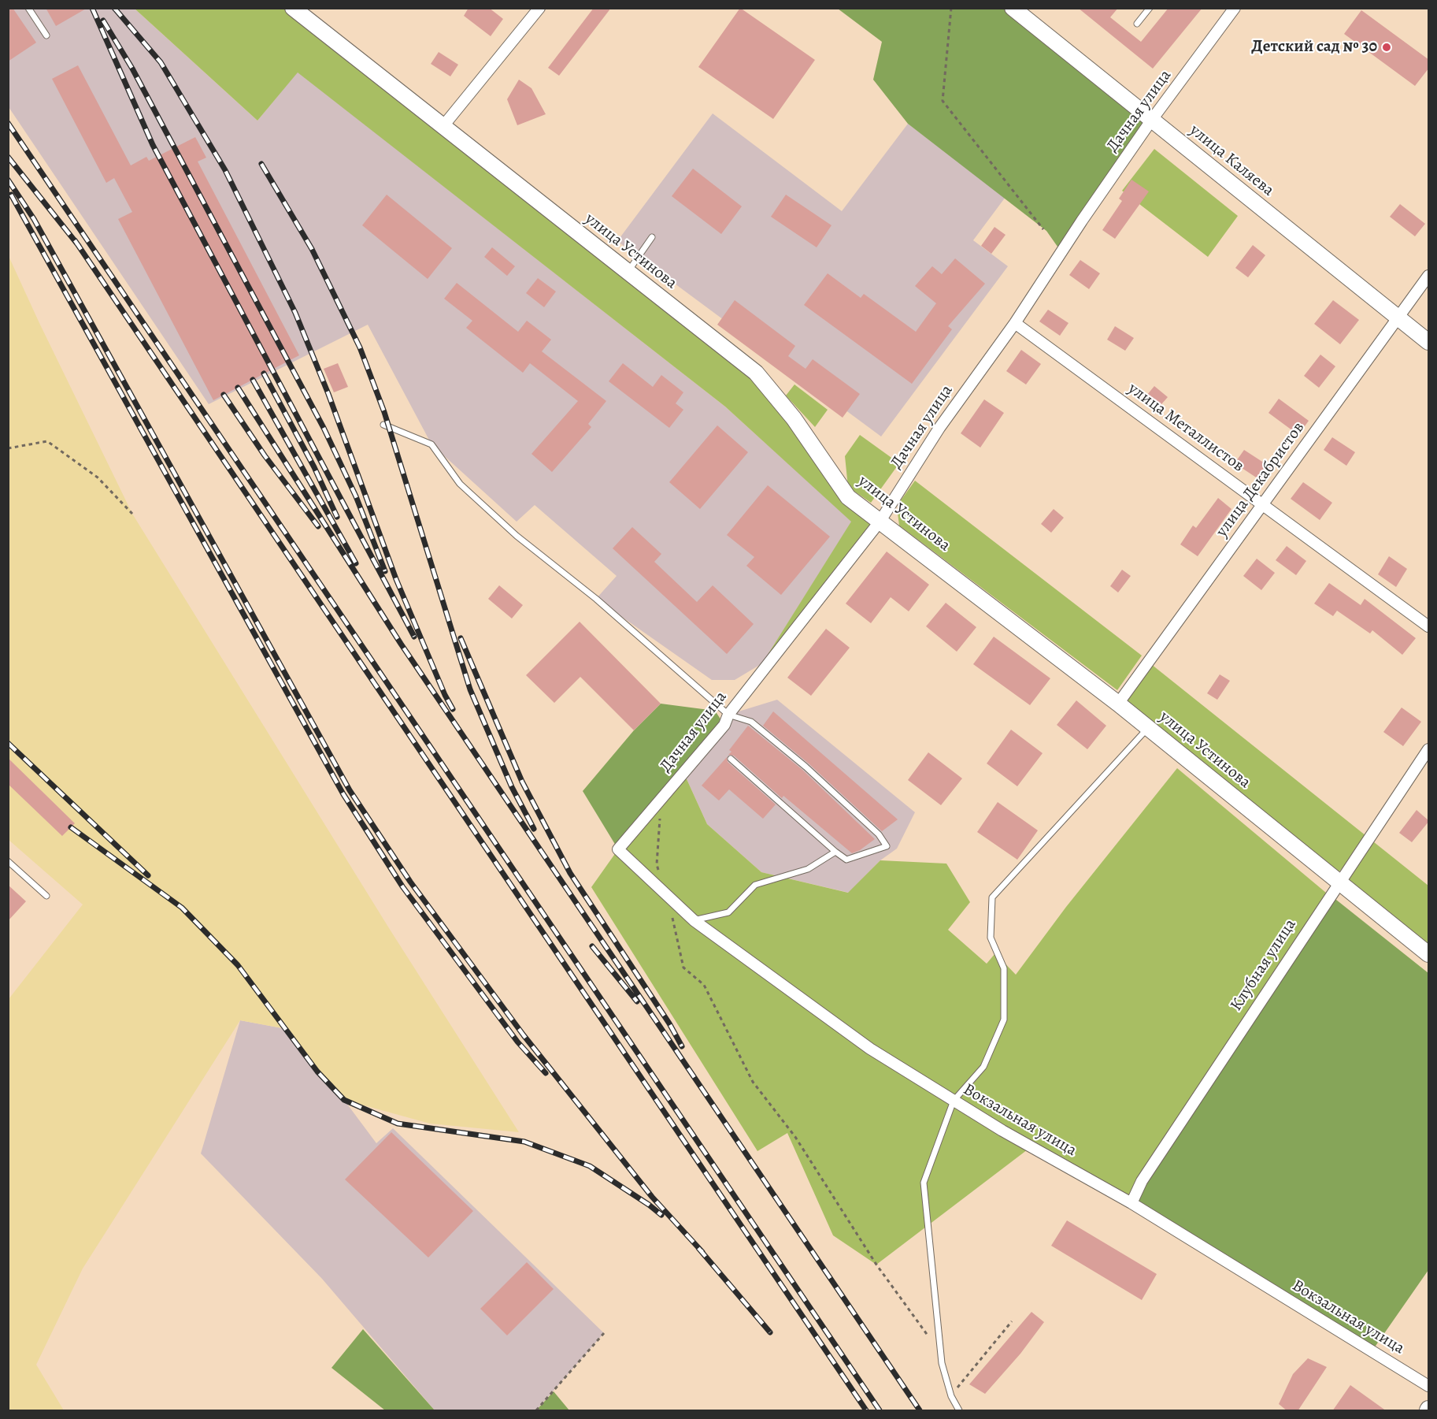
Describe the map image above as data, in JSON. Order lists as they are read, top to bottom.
{
  "streets": {
    "street": [
      "Дачная улица",
      "улица Каляева",
      "улица Устинова",
      "улица Металлистов",
      "улица Декабристов",
      "Клубная улица",
      "Вокзальная улица"
    ]
  },
  "crossings": [
    ["Дачная улица", "улица Каляева"],
    ["Дачная улица", "улица Устинова"],
    ["Дачная улица", "улица Металлистов"],
    ["Дачная улица", "Вокзальная улица"],
    ["улица Каляева", "улица Декабристов"],
    ["улица Устинова", "улица Декабристов"],
    ["улица Устинова", "Клубная улица"],
    ["улица Металлистов", "улица Декабристов"],
    ["Клубная улица", "Вокзальная улица"]
  ],
  "places": ["Детский сад № 30"]
}
